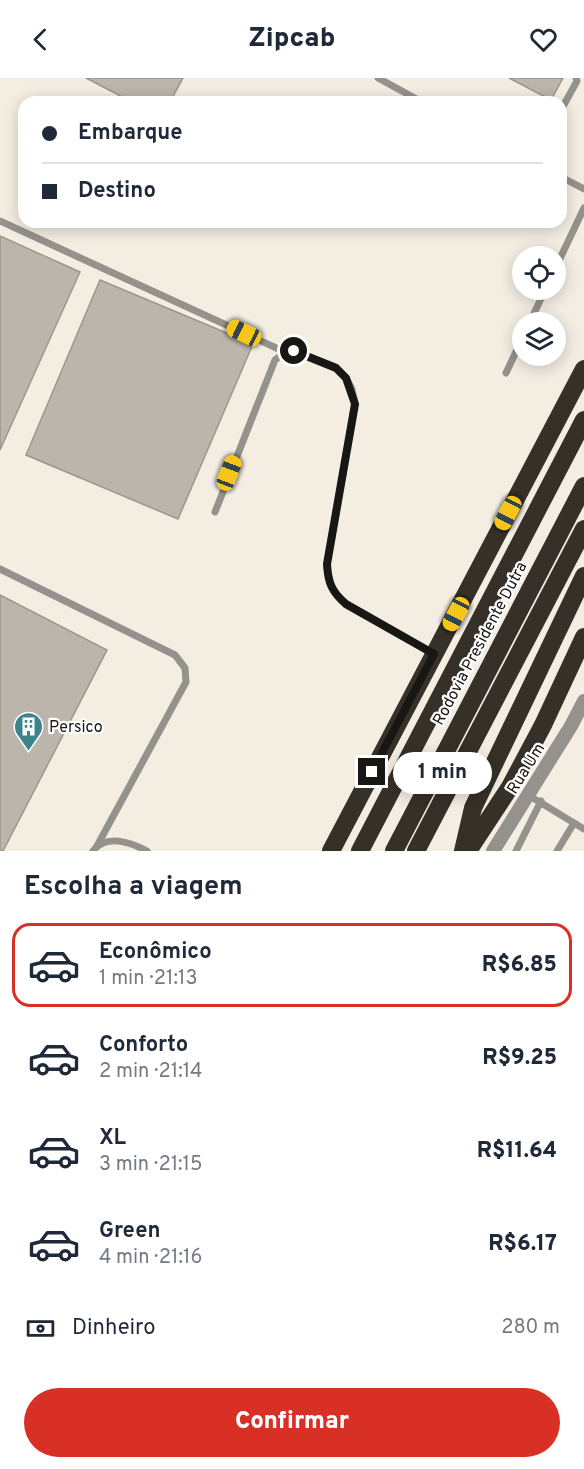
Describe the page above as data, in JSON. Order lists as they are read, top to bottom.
{
  "streets": {
    "highway": ["Rodovia Presidente Dutra"],
    "street": ["Rua Um"]
  },
  "places": {
    "building": ["Persico"]
  },
  "page": {
    "header": "Zipcab",
    "banner": ["Embarque", "Destino"],
    "bubble": "1 min",
    "heading": "Escolha a viagem",
    "list": [
      {
        "name": "Econômico",
        "note": "1 min · 21:13",
        "value": "R$6.85"
      },
      {
        "name": "Conforto",
        "note": "2 min · 21:14",
        "value": "R$9.25"
      },
      {
        "name": "XL",
        "note": "3 min · 21:15",
        "value": "R$11.64"
      },
      {
        "name": "Green",
        "note": "4 min · 21:16",
        "value": "R$6.17"
      }
    ],
    "pay": ["Dinheiro", "280 m"],
    "buttons": "Confirmar"
  }
}
